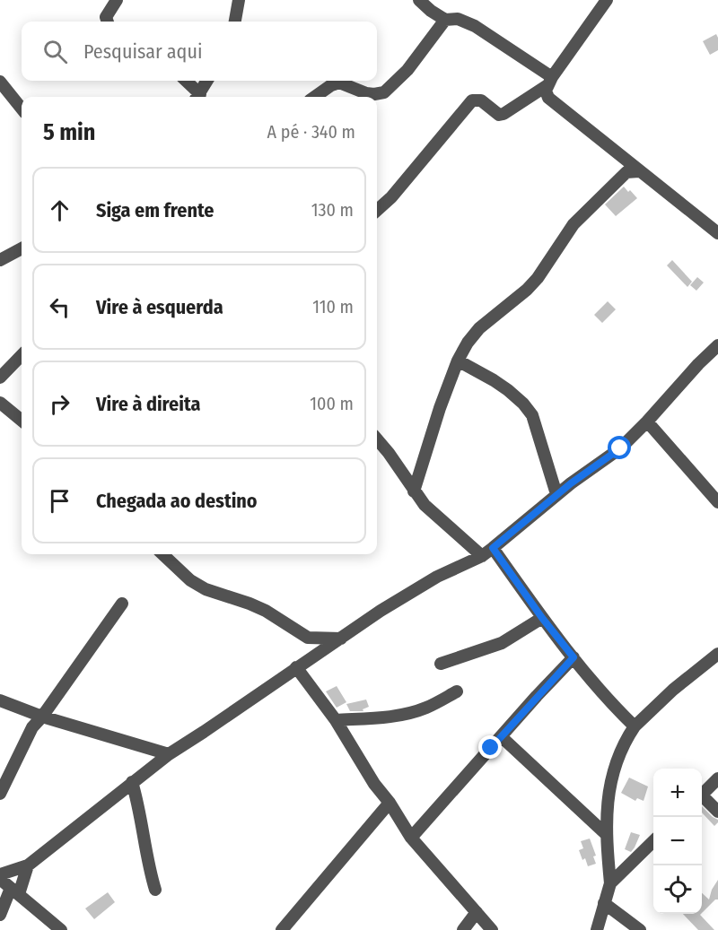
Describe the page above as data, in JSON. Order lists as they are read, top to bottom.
{
  "page": {
    "search": "Pesquisar aqui",
    "heading": ["5 min", "A pé · 340 m"],
    "list": [
      ["Siga em frente", "130 m"],
      ["Vire à esquerda", "110 m"],
      ["Vire à direita", "100 m"],
      "Chegada ao destino"
    ],
    "map_buttons": ["+", "−"]
  }
}
